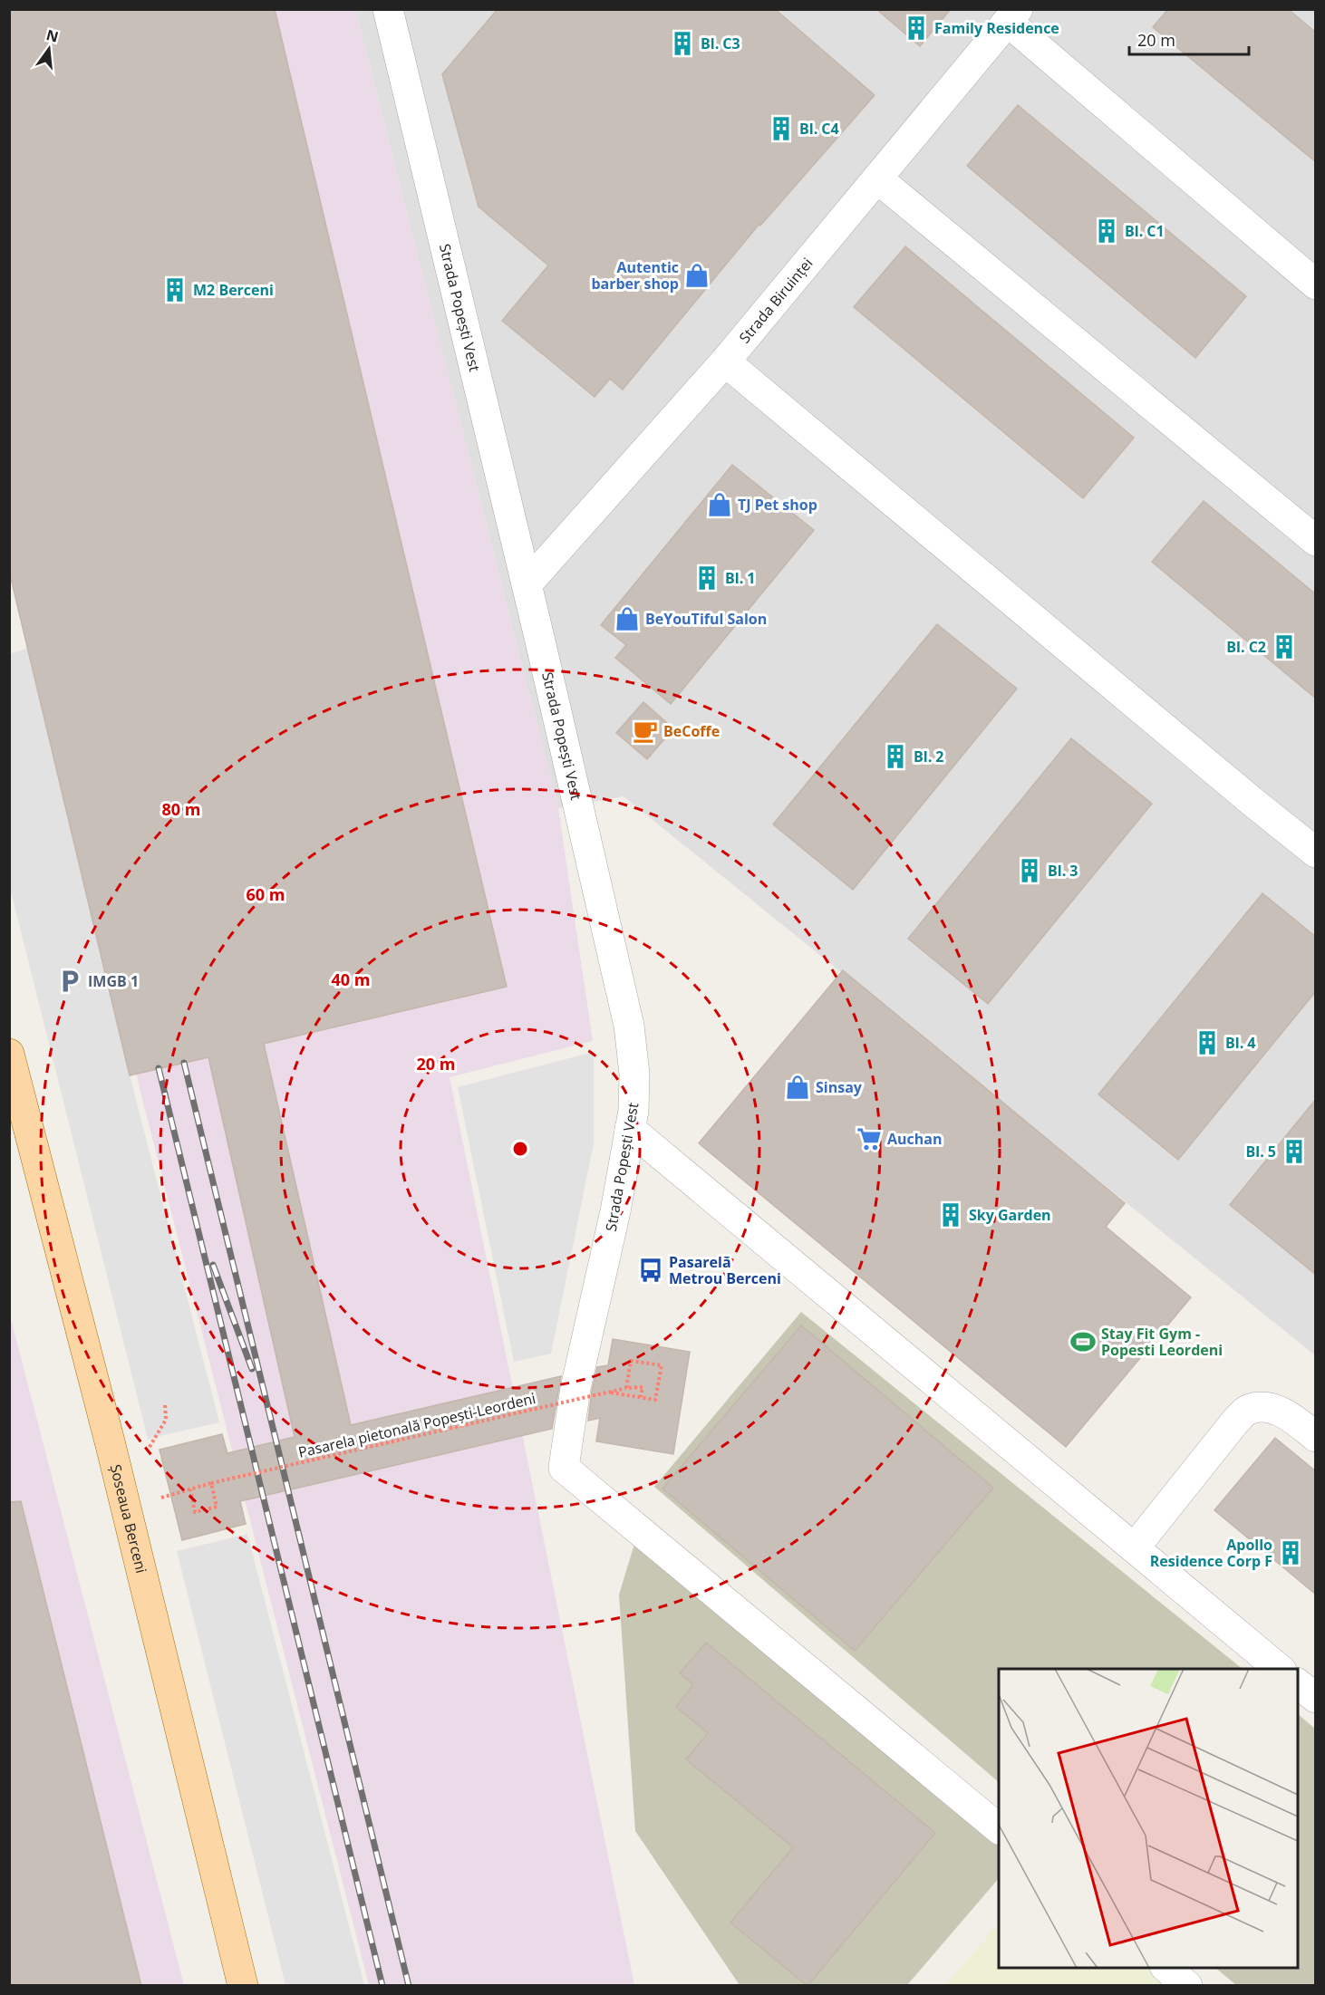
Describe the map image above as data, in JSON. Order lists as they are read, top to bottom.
{
  "streets": {
    "main road": ["Șoseaua Berceni"],
    "street": ["Strada Biruinței", "Strada Popești Vest"],
    "path": ["Pasarela pietonală Popești-Leordeni"]
  },
  "crossings": [
    ["Strada Biruinței", "Strada Popești Vest"]
  ],
  "places": {
    "building": [
      "Family Residence",
      "Bl. C3",
      "Bl. C4",
      "Bl. C1",
      "M2 Berceni",
      "Bl. 1",
      "Bl. C2",
      "Bl. 2",
      "Bl. 3",
      "Bl. 4",
      "Bl. 5",
      "Sky Garden",
      "Apollo Residence Corp F"
    ],
    "shop": [
      "Autentic barber shop",
      "TJ Pet shop",
      "BeYouTiful Salon",
      "Sinsay"
    ],
    "cafe": ["BeCoffe"],
    "parking": ["IMGB 1"],
    "supermarket": ["Auchan"],
    "bus stop": ["Pasarelă Metrou Berceni"],
    "sports": ["Stay Fit Gym - Popesti Leordeni"]
  },
  "scale_bar": "20 m",
  "north": "top",
  "rings": [
    "80 m",
    "60 m",
    "40 m",
    "20 m"
  ]
}
